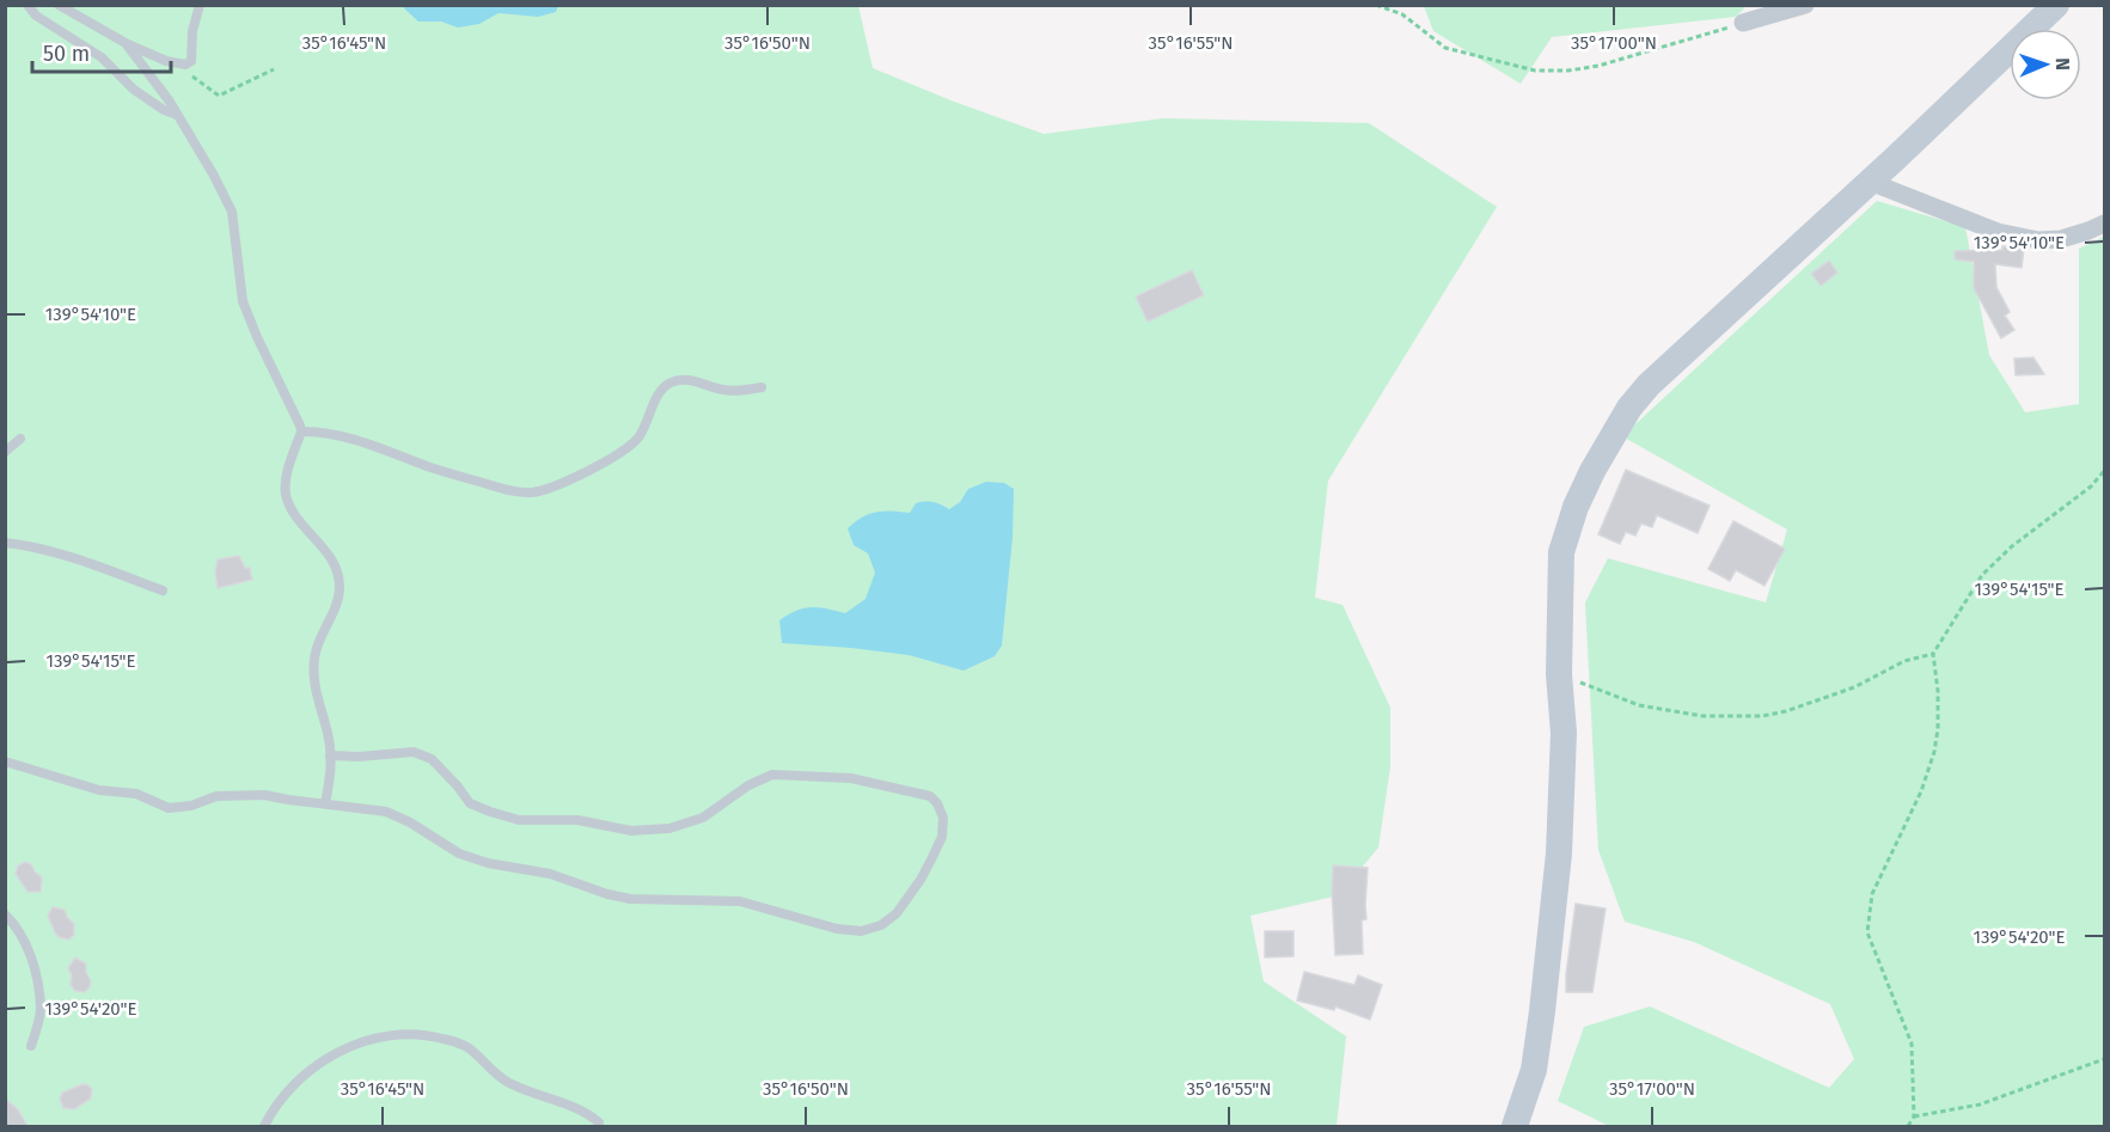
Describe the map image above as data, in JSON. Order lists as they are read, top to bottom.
{
  "scale_bar": "50 m",
  "north": "right",
  "coordinates": [
    "35°16'45\"N",
    "35°16'50\"N",
    "35°16'55\"N",
    "35°17'00\"N",
    "139°54'10\"E",
    "139°54'15\"E",
    "139°54'20\"E"
  ]
}
